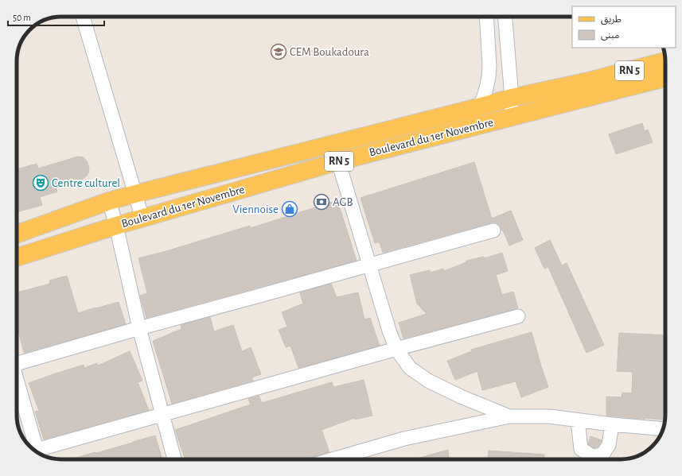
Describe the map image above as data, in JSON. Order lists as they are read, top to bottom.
{
  "streets": {
    "main road": ["RN 5", "Boulevard du 1er Novembre"]
  },
  "places": {
    "school or university": ["CEM Boukadoura"],
    "theatre": ["Centre culturel"],
    "bank": ["AGB"],
    "shop": ["Viennoise"]
  },
  "legend": ["طريق", "مبنى"],
  "scale_bar": "50 m"
}
